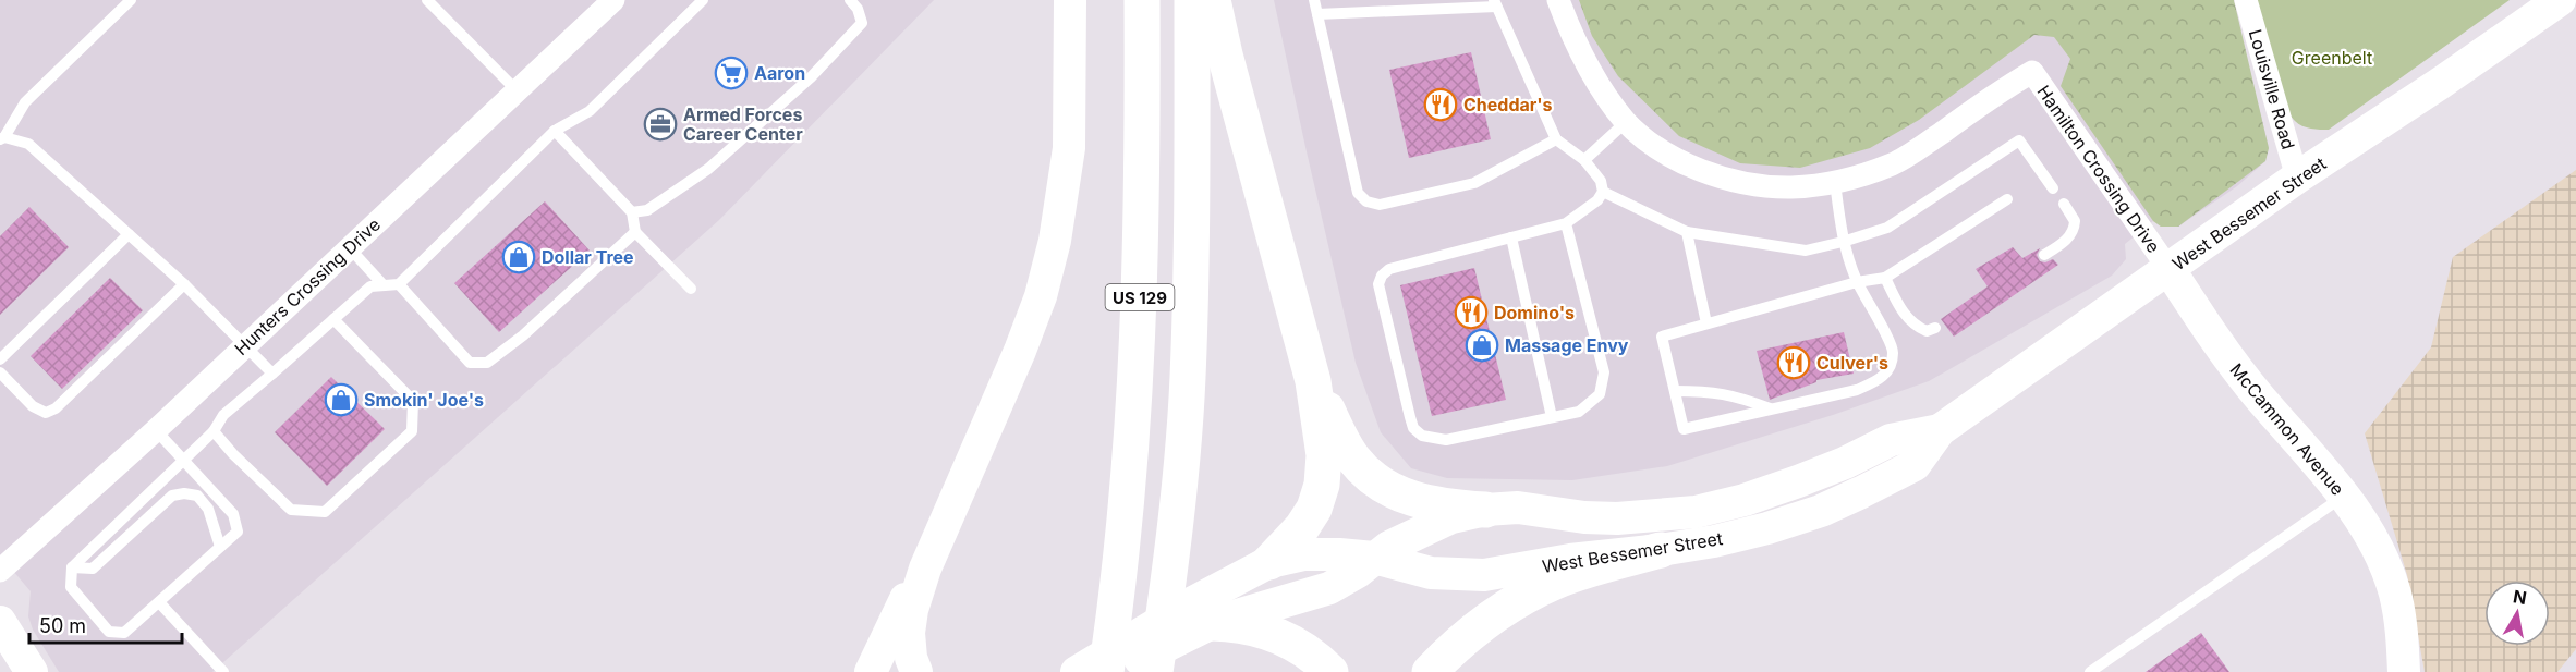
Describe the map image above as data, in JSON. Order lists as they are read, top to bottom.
{
  "streets": {
    "highway": ["US 129"],
    "main road": ["West Bessemer Street", "McCammon Avenue"],
    "street": ["Louisville Road", "Hamilton Crossing Drive", "Hunters Crossing Drive"]
  },
  "crossings": [
    ["Louisville Road", "West Bessemer Street"],
    ["Hamilton Crossing Drive", "West Bessemer Street"],
    ["Hamilton Crossing Drive", "McCammon Avenue"],
    ["West Bessemer Street", "McCammon Avenue"]
  ],
  "parks": ["Greenbelt"],
  "places": {
    "supermarket": ["Aaron"],
    "restaurant": ["Cheddar's", "Domino's", "Culver's"],
    "office": ["Armed Forces Career Center"],
    "shop": ["Dollar Tree", "Massage Envy", "Smokin' Joe's"]
  },
  "scale_bar": "50 m",
  "north": "top"
}
